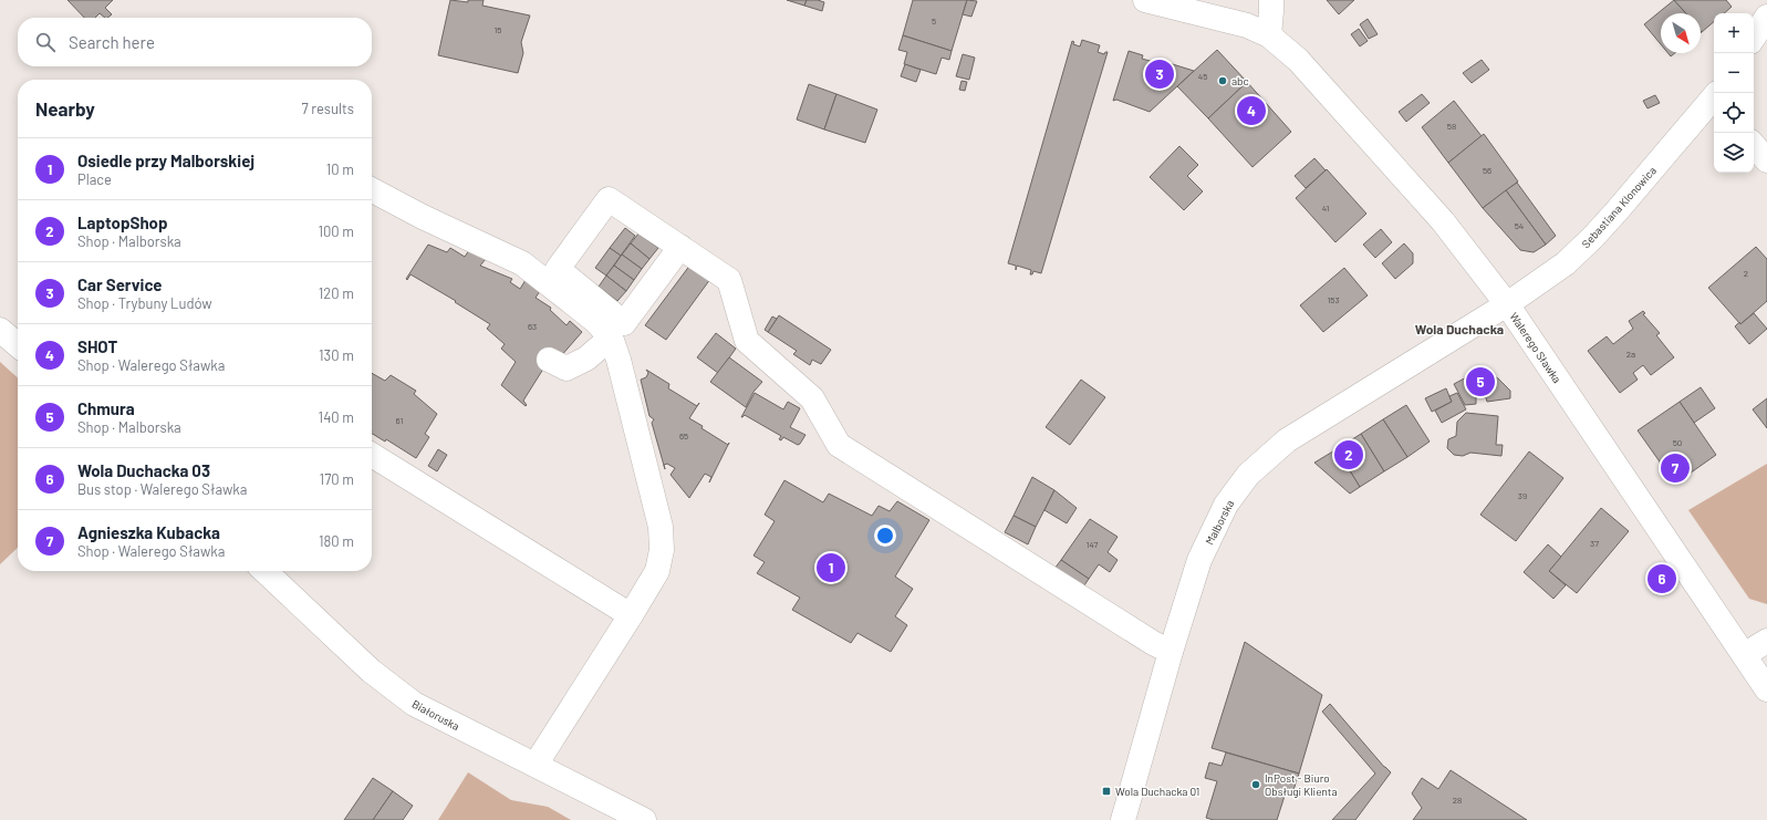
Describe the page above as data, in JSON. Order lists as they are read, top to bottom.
{
  "streets": {
    "street": [
      "Sebastiana Klonowica",
      "Walerego Sławka",
      "Malborska",
      "Białoruska"
    ]
  },
  "crossings": [
    ["Sebastiana Klonowica", "Walerego Sławka"],
    ["Sebastiana Klonowica", "Malborska"],
    ["Walerego Sławka", "Malborska"]
  ],
  "districts": ["Wola Duchacka"],
  "places": {
    "other": ["abc", "InPost - Biuro Obsługi Klienta"],
    "transit": ["Wola Duchacka 01"]
  },
  "house_numbers": [
    "5",
    "15",
    "45",
    "58",
    "56",
    "41",
    "54",
    "2",
    "153",
    "63",
    "2a",
    "61",
    "65",
    "50",
    "39",
    "37",
    "147",
    "28"
  ],
  "north": "bottom right",
  "page": {
    "map_buttons": ["+", "−"],
    "search": "Search here",
    "pins": [
      "3",
      "4",
      "5",
      "2",
      "7",
      "1",
      "6"
    ],
    "heading": ["Nearby", "7 results"],
    "list": [
      {
        "mark": "1",
        "name": "Osiedle przy Malborskiej",
        "note": "Place",
        "value": "10 m"
      },
      {
        "mark": "2",
        "name": "LaptopShop",
        "note": "Shop · Malborska",
        "value": "100 m"
      },
      {
        "mark": "3",
        "name": "Car Service",
        "note": "Shop · Trybuny Ludów",
        "value": "120 m"
      },
      {
        "mark": "4",
        "name": "SHOT",
        "note": "Shop · Walerego Sławka",
        "value": "130 m"
      },
      {
        "mark": "5",
        "name": "Chmura",
        "note": "Shop · Malborska",
        "value": "140 m"
      },
      {
        "mark": "6",
        "name": "Wola Duchacka 03",
        "note": "Bus stop · Walerego Sławka",
        "value": "170 m"
      },
      {
        "mark": "7",
        "name": "Agnieszka Kubacka",
        "note": "Shop · Walerego Sławka",
        "value": "180 m"
      }
    ]
  }
}
